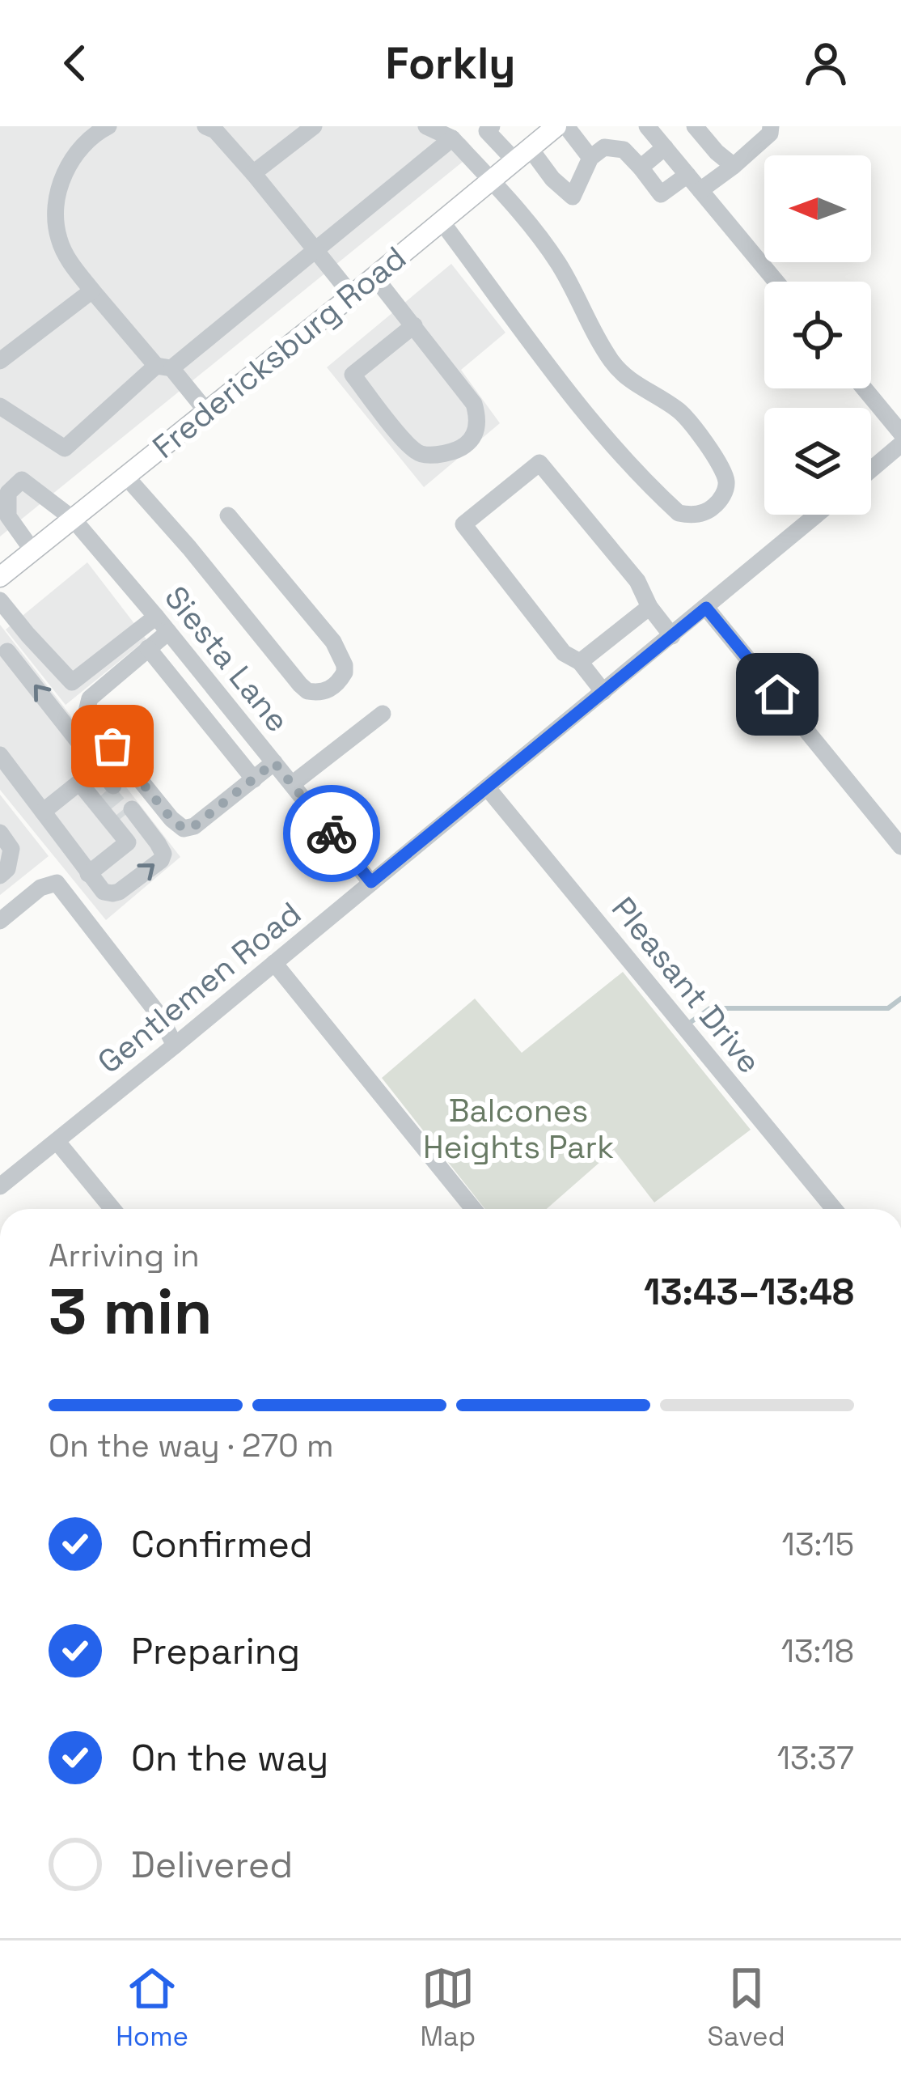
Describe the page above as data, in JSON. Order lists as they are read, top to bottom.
{
  "streets": {
    "main road": ["Fredericksburg Road"],
    "street": ["Siesta Lane", "Pleasant Drive", "Gentlemen Road"]
  },
  "crossings": [
    ["Fredericksburg Road", "Siesta Lane"],
    ["Siesta Lane", "Gentlemen Road"],
    ["Pleasant Drive", "Gentlemen Road"]
  ],
  "parks": ["Balcones Heights Park"],
  "north": "left",
  "page": {
    "header": "Forkly",
    "heading": ["3 min", "Arriving in", "13:43–13:48"],
    "bar": "On the way · 270 m",
    "list": [
      ["Confirmed", "13:15"],
      ["Preparing", "13:18"],
      ["On the way", "13:37"],
      "Delivered"
    ],
    "tabs": ["Home", "Map", "Saved"]
  }
}
